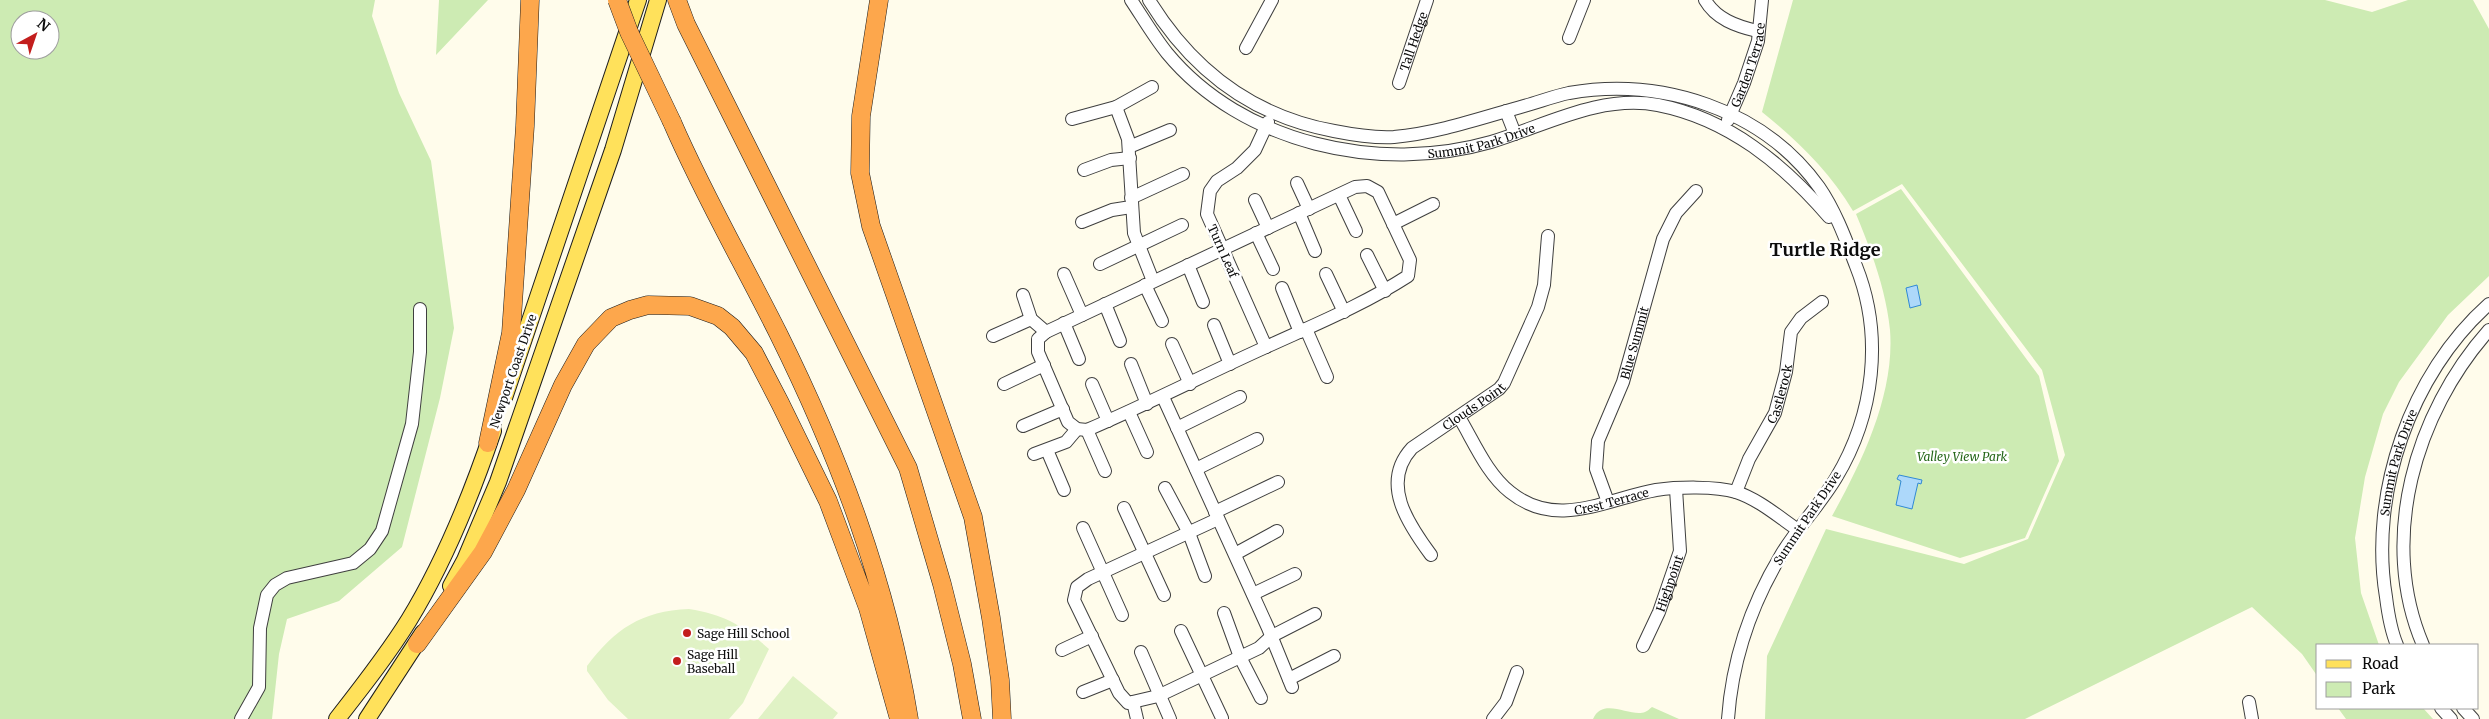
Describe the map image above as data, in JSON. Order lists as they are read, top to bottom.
{
  "streets": {
    "main road": ["Newport Coast Drive"],
    "street": [
      "Tall Hedge",
      "Garden Terrace",
      "Summit Park Drive",
      "Turn Leaf",
      "Blue Summit",
      "Castlerock",
      "Clouds Point",
      "Crest Terrace",
      "Highpoint"
    ]
  },
  "crossings": [
    ["Garden Terrace", "Summit Park Drive"],
    ["Summit Park Drive", "Turn Leaf"],
    ["Summit Park Drive", "Crest Terrace"],
    ["Blue Summit", "Crest Terrace"],
    ["Castlerock", "Crest Terrace"],
    ["Clouds Point", "Crest Terrace"],
    ["Crest Terrace", "Highpoint"]
  ],
  "districts": ["Turtle Ridge"],
  "parks": ["Valley View Park"],
  "places": ["Sage Hill School", "Sage Hill Baseball"],
  "legend": ["Road", "Park"],
  "north": "top right"
}
